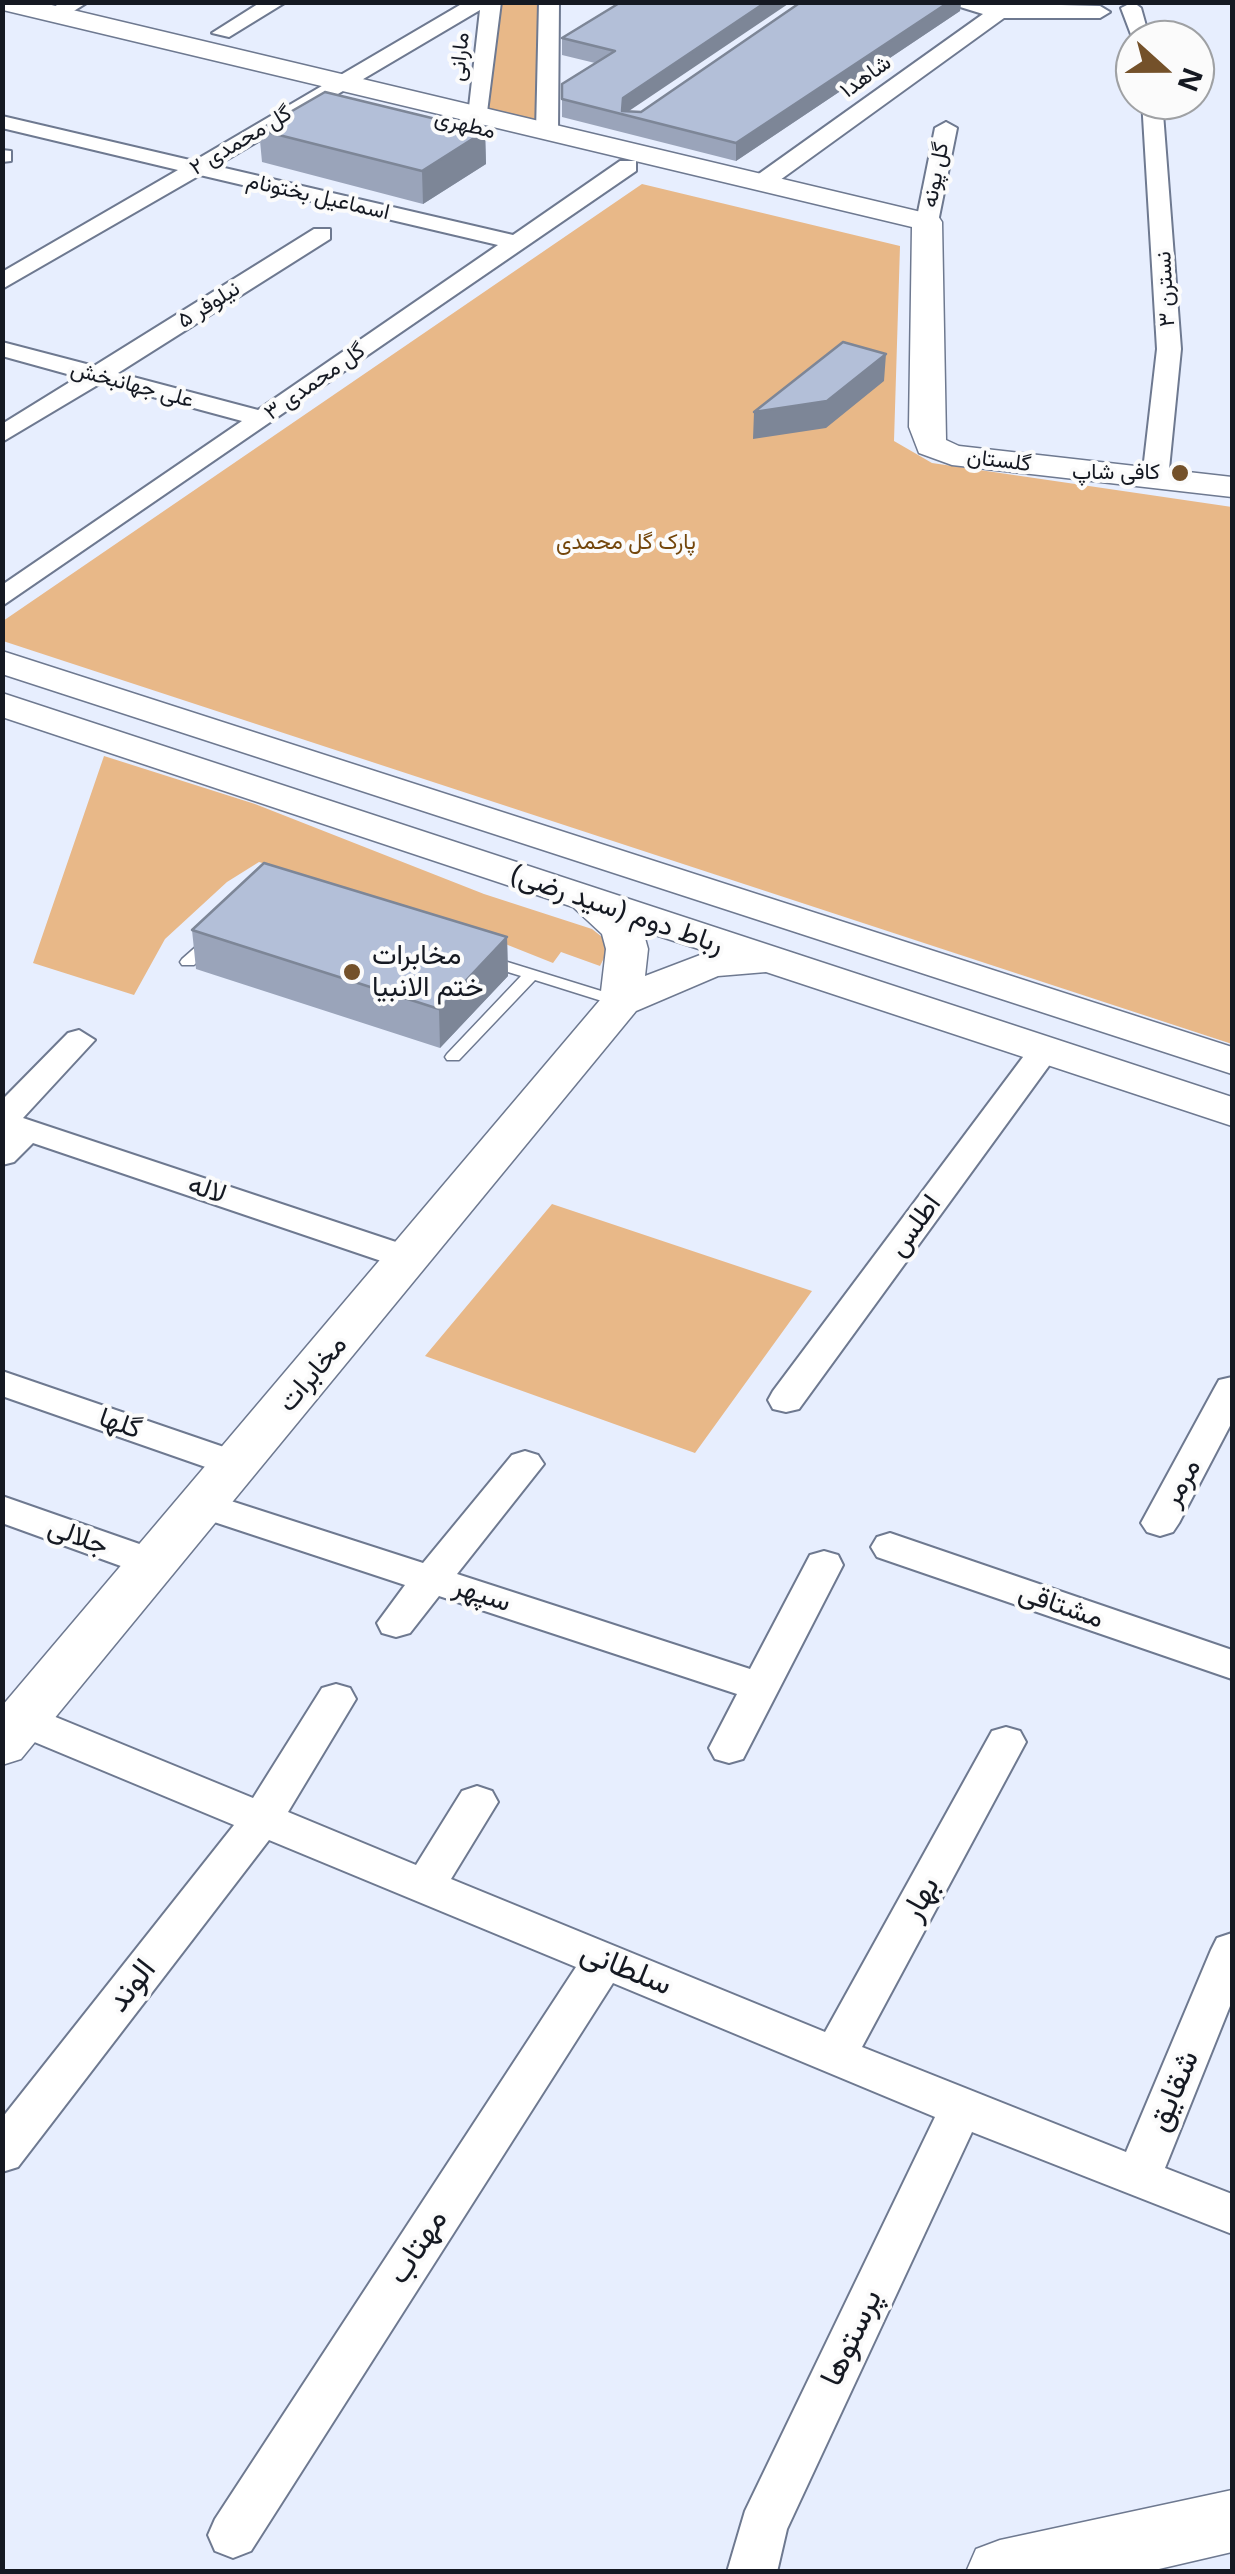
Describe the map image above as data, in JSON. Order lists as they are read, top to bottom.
{
  "streets": {
    "street": [
      "مارانی",
      "شاهد۱",
      "مطهری",
      "گل محمدی ۲",
      "گل پونه",
      "اسماعیل بختونام",
      "نسترن ۳",
      "نیلوفر ۵",
      "گل محمدی ۳",
      "علی جهانبخش",
      "گلستان",
      "رباط دوم (سید رضی)",
      "لاله",
      "اطلس",
      "مخابرات",
      "گلها",
      "مرمر",
      "جلالی",
      "سپهر",
      "مشتاقی",
      "بهار",
      "سلطانی",
      "الوند",
      "شقایق",
      "مهتاب",
      "پرستوها"
    ]
  },
  "crossings": [
    ["مارانی", "مطهری"],
    ["شاهد۱", "مطهری"],
    ["مطهری", "گل محمدی ۲"],
    ["مطهری", "گل پونه"],
    ["مطهری", "گل محمدی ۳"],
    ["مطهری", "گلستان"],
    ["گل محمدی ۲", "اسماعیل بختونام"],
    ["گل پونه", "گلستان"],
    ["اسماعیل بختونام", "گل محمدی ۳"],
    ["نسترن ۳", "گلستان"],
    ["نیلوفر ۵", "علی جهانبخش"],
    ["گل محمدی ۳", "علی جهانبخش"],
    ["رباط دوم (سید رضی)", "اطلس"],
    ["لاله", "مخابرات"],
    ["مخابرات", "گلها"],
    ["مخابرات", "جلالی"],
    ["مخابرات", "سپهر"],
    ["مخابرات", "سلطانی"],
    ["بهار", "سلطانی"],
    ["سلطانی", "الوند"],
    ["سلطانی", "شقایق"],
    ["سلطانی", "مهتاب"],
    ["سلطانی", "پرستوها"]
  ],
  "parks": ["پارک گل محمدی"],
  "places": ["کافی شاپ", "مخابرات ختم الانبیا"],
  "north": "right"
}
